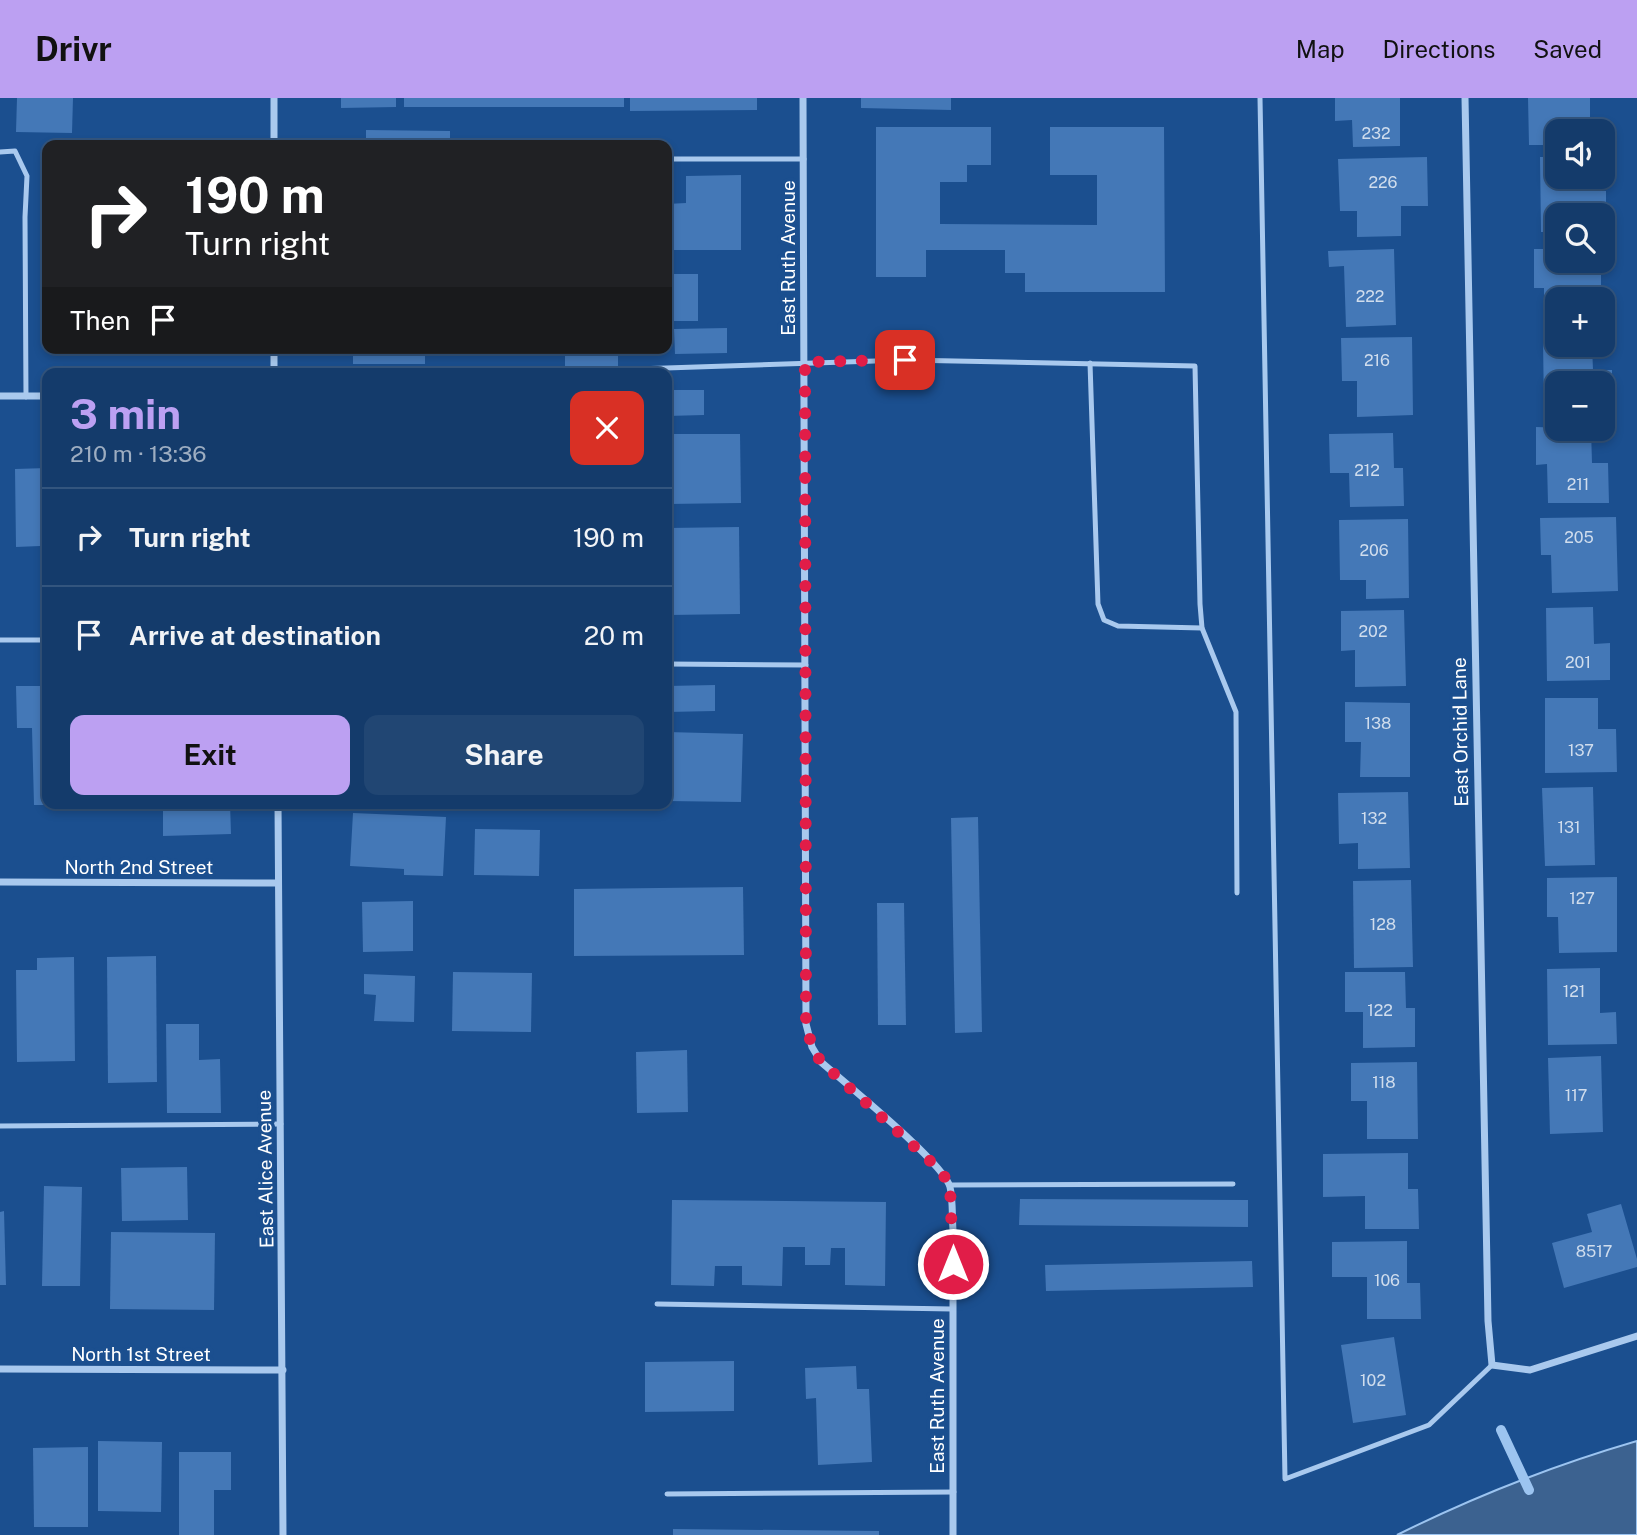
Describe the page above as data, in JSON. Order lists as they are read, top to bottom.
{
  "streets": {
    "street": [
      "East Ruth Avenue",
      "East Orchid Lane",
      "North 2nd Street",
      "East Alice Avenue",
      "North 1st Street"
    ]
  },
  "crossings": [
    ["North 2nd Street", "East Alice Avenue"],
    ["East Alice Avenue", "North 1st Street"]
  ],
  "house_numbers": [
    "232",
    "226",
    "222",
    "216",
    "212",
    "211",
    "205",
    "206",
    "202",
    "201",
    "138",
    "137",
    "132",
    "131",
    "127",
    "128",
    "121",
    "122",
    "118",
    "117",
    "8517",
    "106",
    "102"
  ],
  "page": {
    "header": "Drivr",
    "nav": ["Map", "Directions", "Saved"],
    "map_buttons": ["+", "−"],
    "turn": ["190 m", "Turn right"],
    "then": "Then",
    "heading": ["3 min", "210 m · 13:36"],
    "list": [
      {
        "name": "Turn right",
        "value": "190 m"
      },
      {
        "name": "Arrive at destination",
        "value": "20 m"
      }
    ],
    "buttons": ["Exit", "Share"]
  }
}
